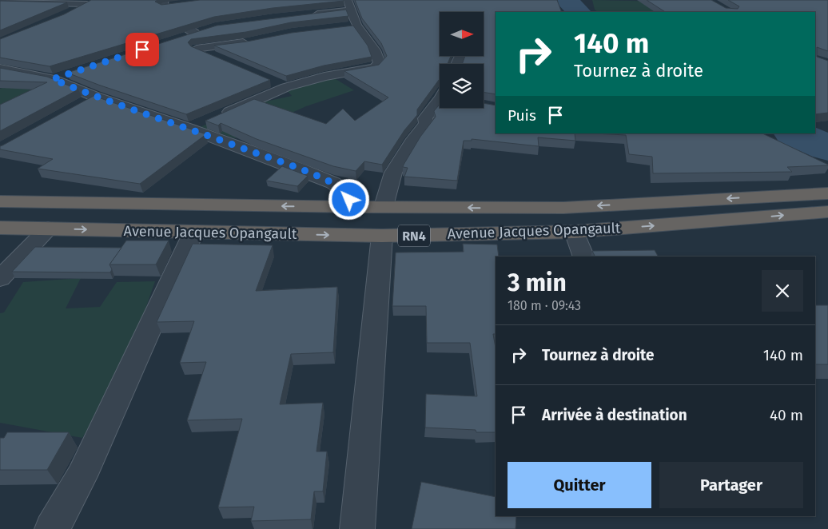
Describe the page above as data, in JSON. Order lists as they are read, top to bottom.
{
  "streets": {
    "highway": ["Avenue Jacques Opangault", "RN4"]
  },
  "north": "right",
  "page": {
    "turn": ["140 m", "Tournez à droite"],
    "then": "Puis",
    "heading": ["3 min", "180 m · 09:43"],
    "list": [
      {
        "name": "Tournez à droite",
        "value": "140 m"
      },
      {
        "name": "Arrivée à destination",
        "value": "40 m"
      }
    ],
    "buttons": ["Quitter", "Partager"]
  }
}
